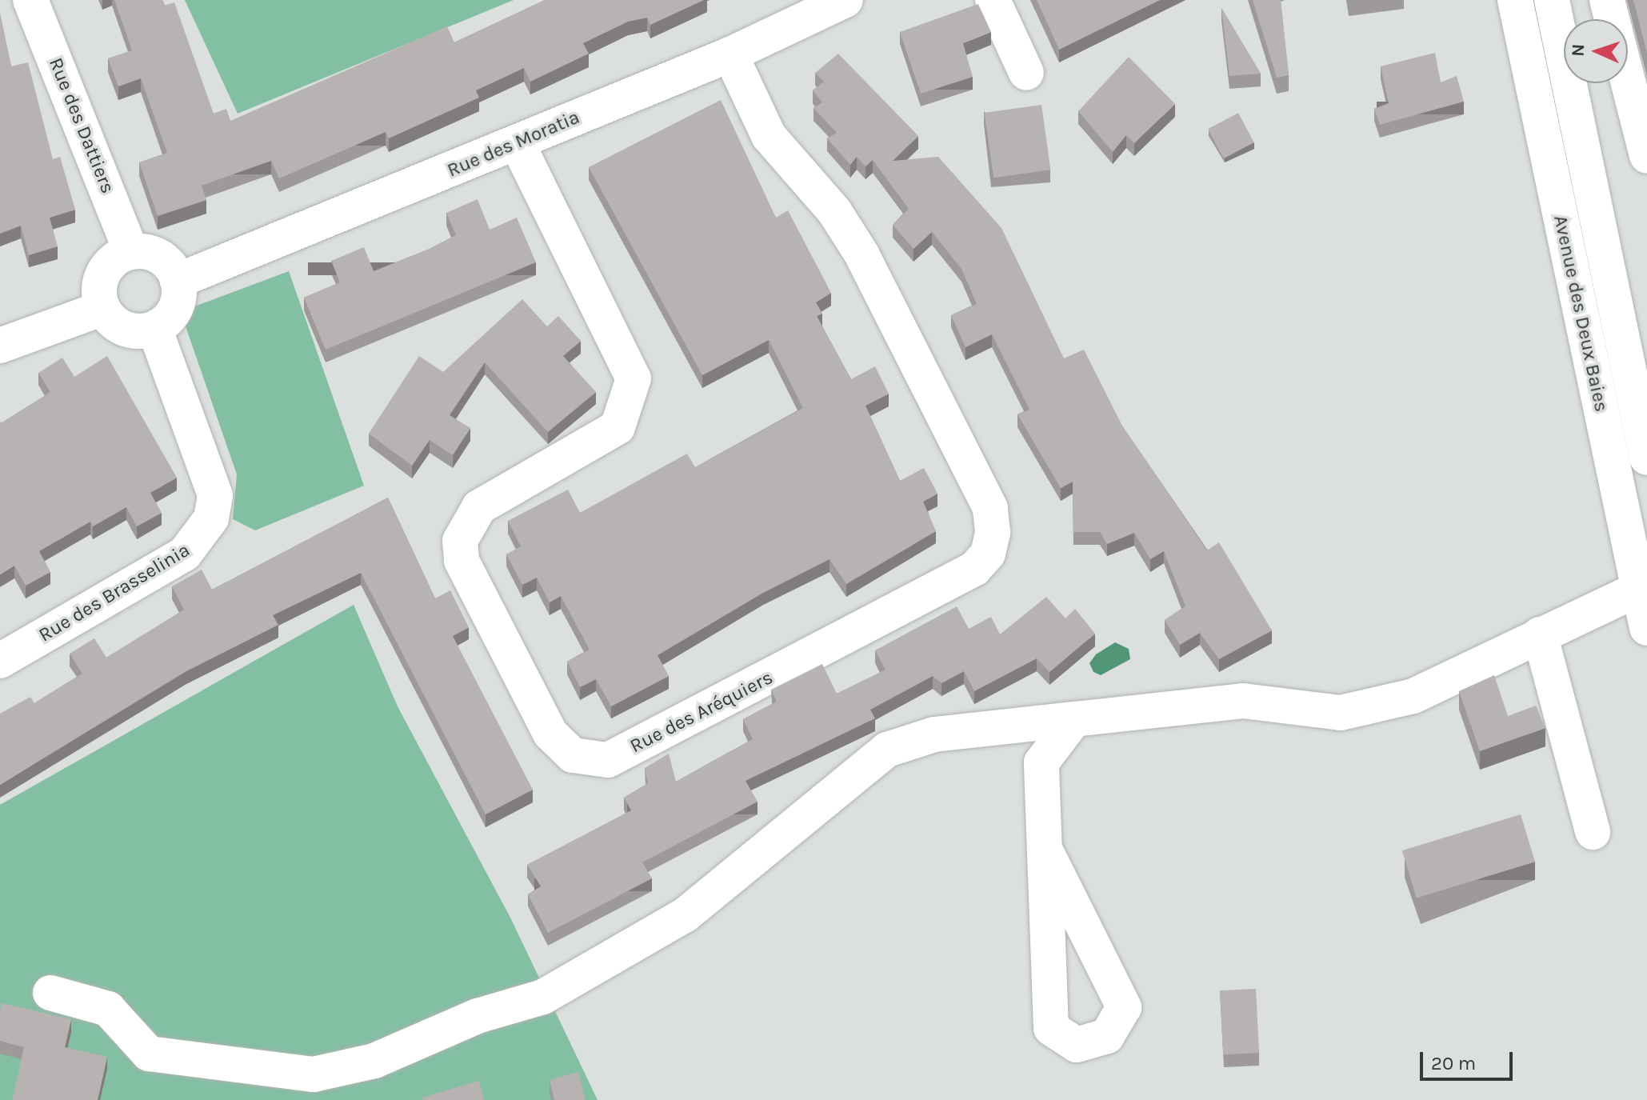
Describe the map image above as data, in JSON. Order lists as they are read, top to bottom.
{
  "streets": {
    "street": [
      "Rue des Dattiers",
      "Rue des Moratia",
      "Avenue des Deux Baies",
      "Rue des Brasselinia",
      "Rue des Aréquiers"
    ]
  },
  "crossings": [
    ["Rue des Dattiers", "Rue des Moratia"],
    ["Rue des Dattiers", "Rue des Brasselinia"],
    ["Rue des Moratia", "Rue des Brasselinia"],
    ["Rue des Moratia", "Rue des Aréquiers"]
  ],
  "scale_bar": "20 m",
  "north": "left"
}
